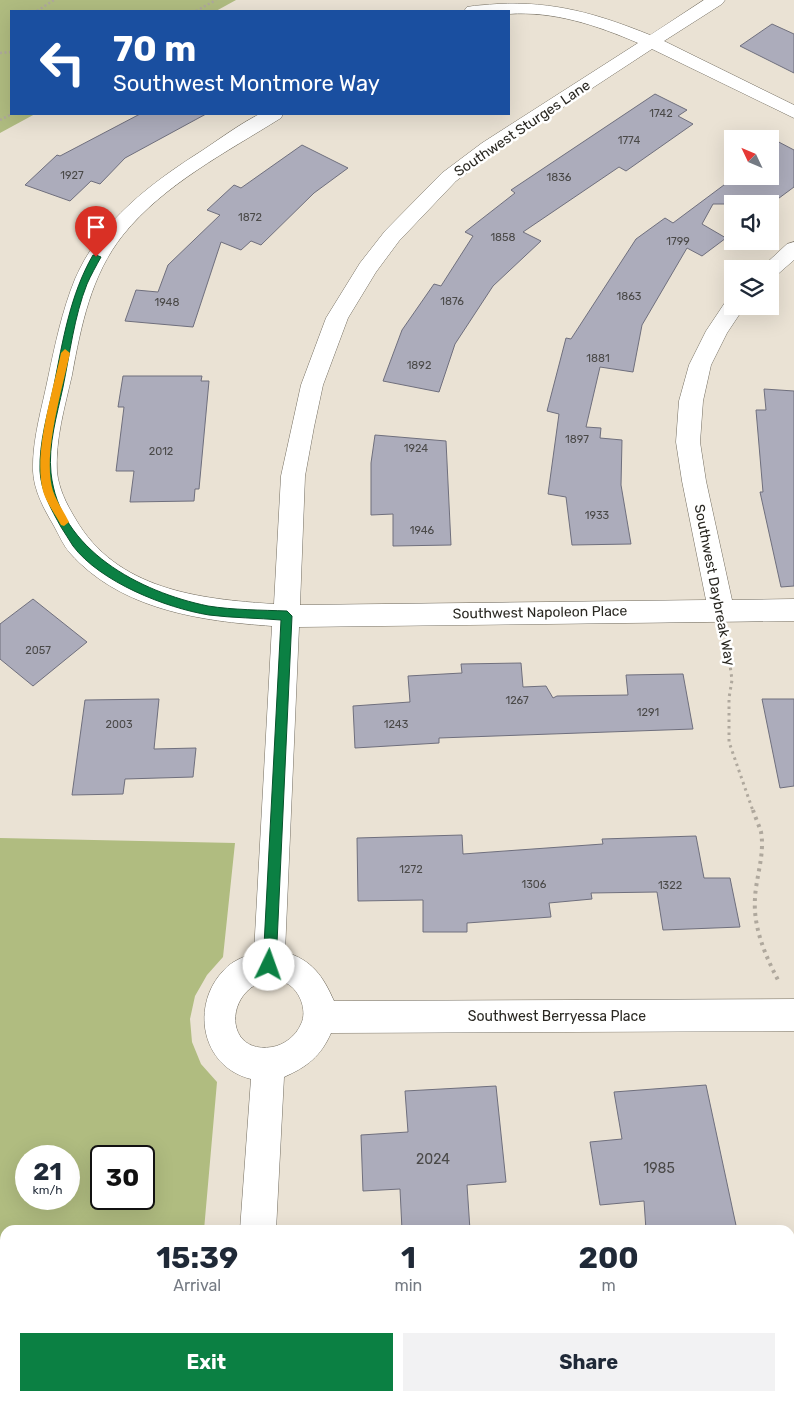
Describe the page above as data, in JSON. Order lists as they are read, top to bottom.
{
  "streets": {
    "street": [
      "Southwest Sturges Lane",
      "Southwest Daybreak Way",
      "Southwest Napoleon Place",
      "Southwest Berryessa Place"
    ]
  },
  "crossings": [
    ["Southwest Sturges Lane", "Southwest Napoleon Place"],
    ["Southwest Sturges Lane", "Southwest Berryessa Place"],
    ["Southwest Daybreak Way", "Southwest Napoleon Place"]
  ],
  "house_numbers": [
    "1742",
    "1774",
    "1927",
    "1836",
    "1872",
    "1858",
    "1799",
    "1863",
    "1876",
    "1948",
    "1881",
    "1892",
    "1897",
    "1924",
    "2012",
    "1933",
    "1946",
    "2057",
    "1267",
    "1291",
    "2003",
    "1243",
    "1272",
    "1306",
    "1322",
    "2024",
    "1985"
  ],
  "north": "top left",
  "page": {
    "turn": ["70 m", "Southwest Montmore Way"],
    "speed": "21 km/h",
    "limit": "30",
    "eta": [
      "15:39",
      "Arrival",
      "1",
      "min",
      "200",
      "m"
    ],
    "buttons": ["Exit", "Share"]
  }
}
